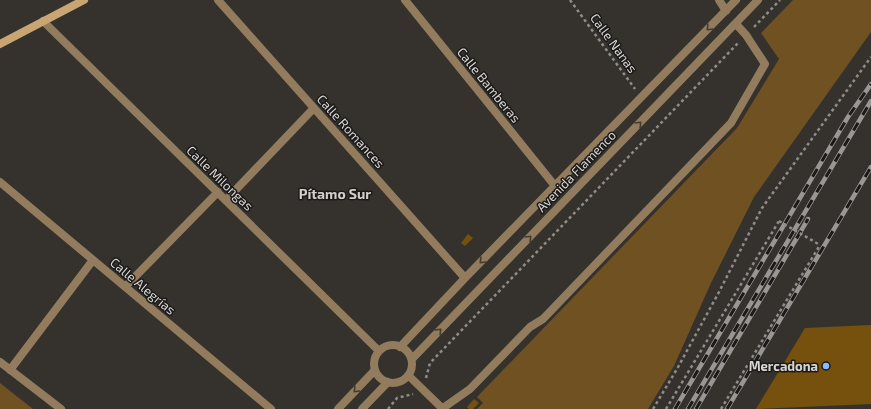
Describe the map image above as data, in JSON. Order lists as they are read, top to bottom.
{
  "streets": {
    "street": [
      "Calle Bamberas",
      "Calle Romances",
      "Avenida Flamenco",
      "Calle Milongas",
      "Calle Alegrías"
    ],
    "path": ["Calle Nanas"]
  },
  "crossings": [
    ["Calle Nanas", "Avenida Flamenco"],
    ["Calle Bamberas", "Avenida Flamenco"],
    ["Calle Romances", "Avenida Flamenco"],
    ["Avenida Flamenco", "Calle Milongas"]
  ],
  "districts": ["Pítamo Sur"],
  "places": ["Mercadona"]
}
